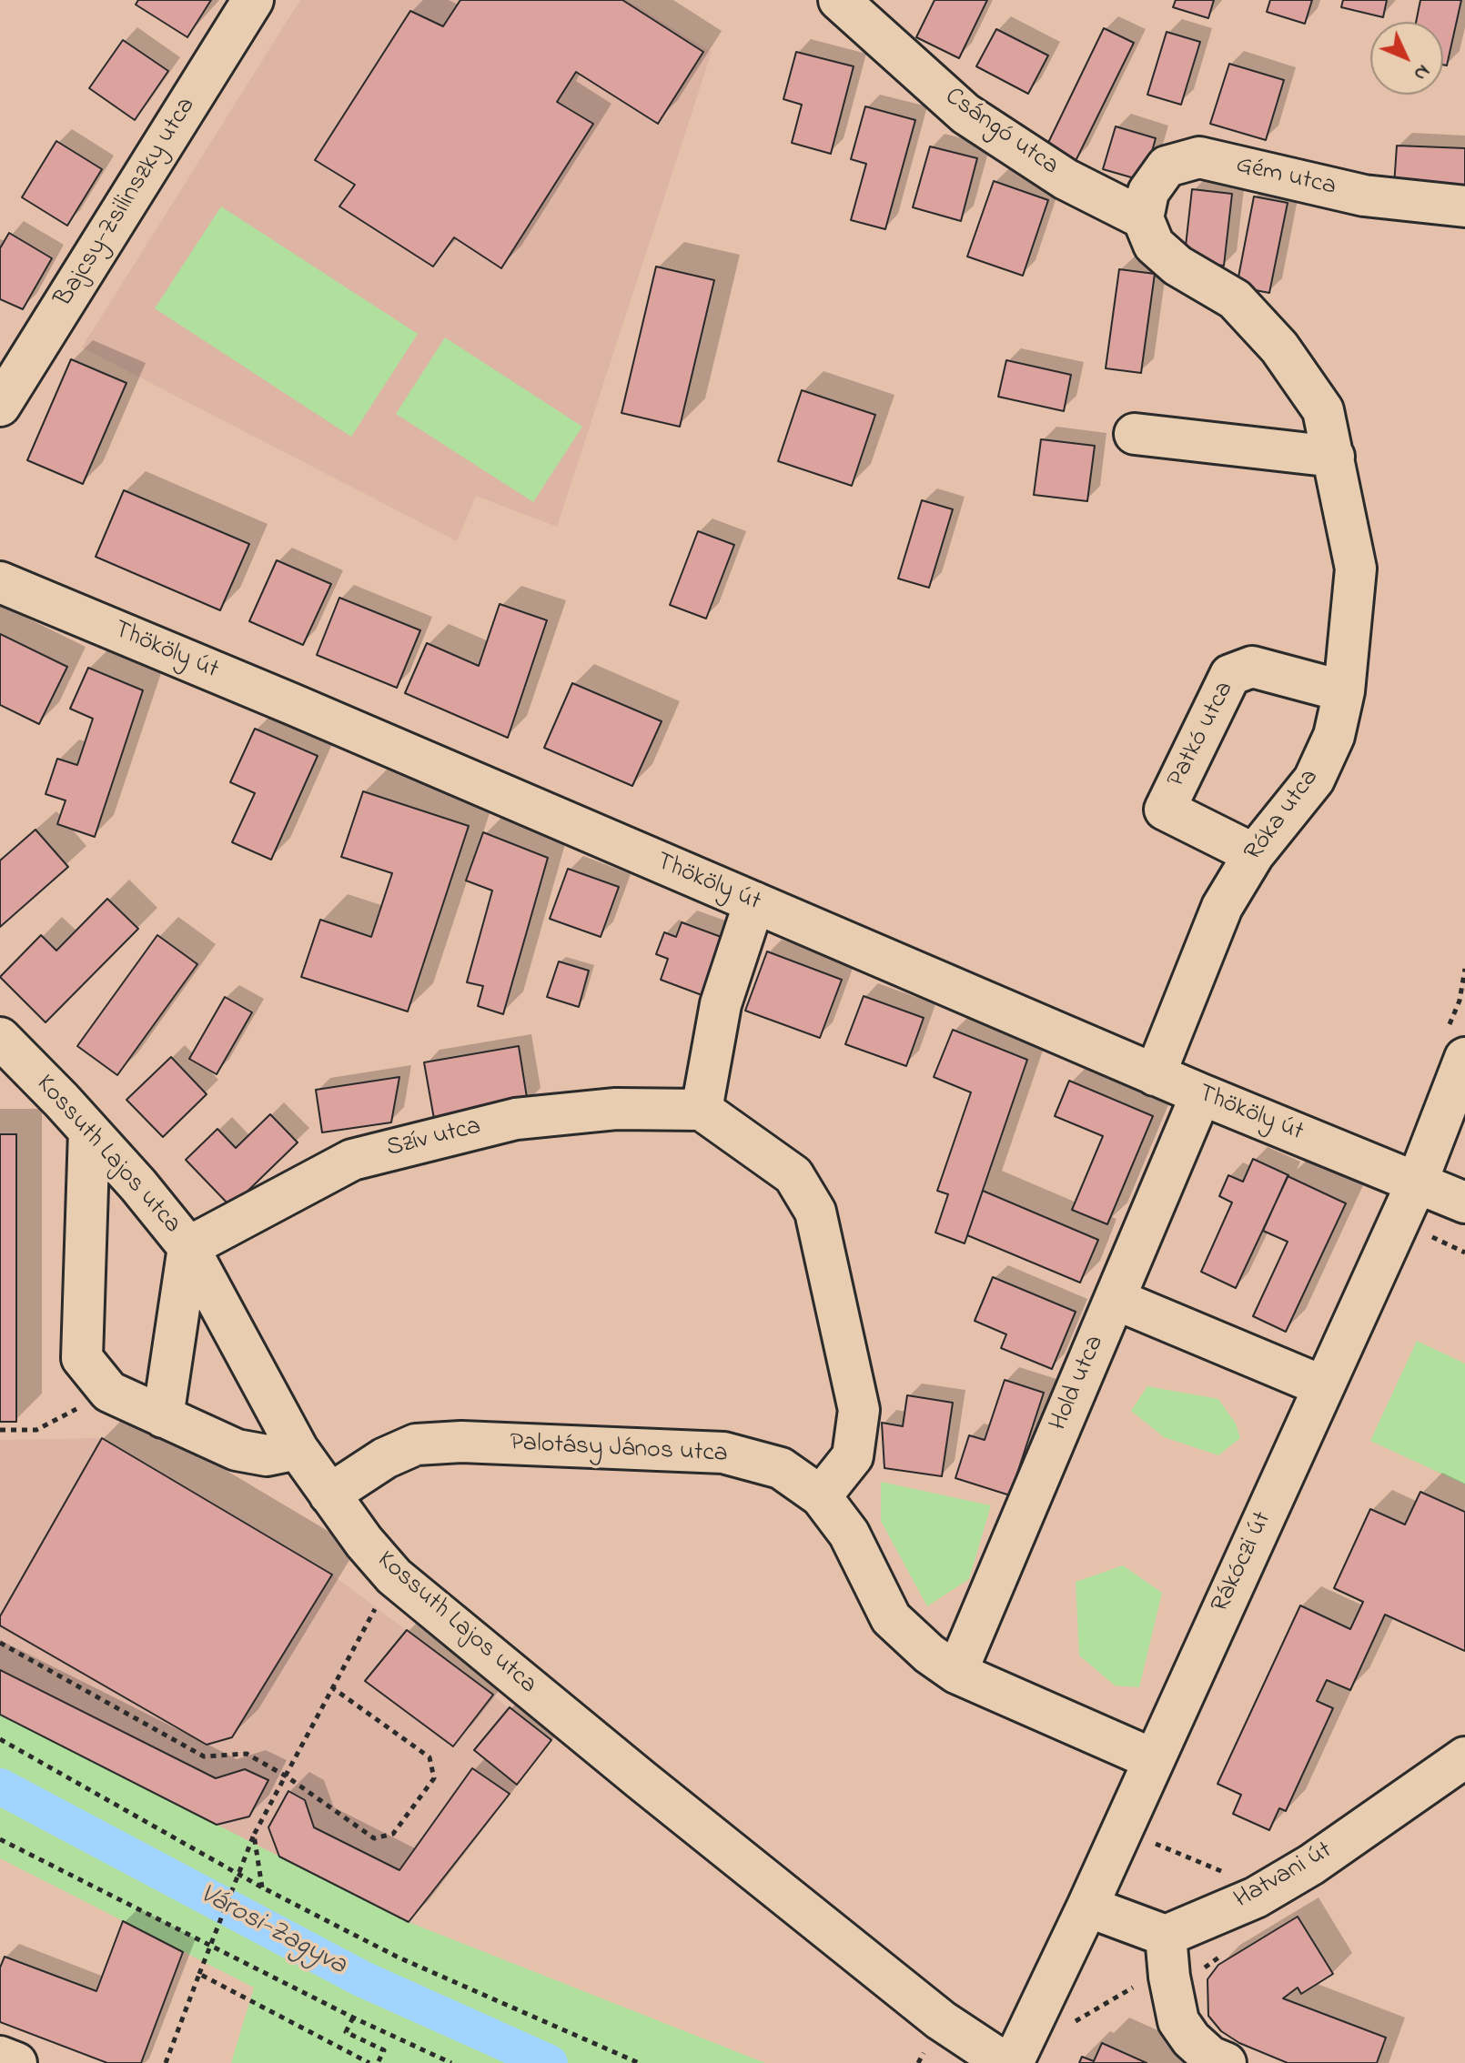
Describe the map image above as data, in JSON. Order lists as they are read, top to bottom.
{
  "streets": {
    "street": [
      "Csángó utca",
      "Gém utca",
      "Bajcsy-Zsilinszky utca",
      "Thököly út",
      "Patkó utca",
      "Róka utca",
      "Szív utca",
      "Kossuth Lajos utca",
      "Hold utca",
      "Palotásy János utca",
      "Rákóczi út",
      "Hatvani út"
    ]
  },
  "crossings": [
    ["Csángó utca", "Gém utca"],
    ["Csángó utca", "Róka utca"],
    ["Gém utca", "Róka utca"],
    ["Thököly út", "Róka utca"],
    ["Thököly út", "Hold utca"],
    ["Thököly út", "Rákóczi út"],
    ["Patkó utca", "Róka utca"],
    ["Szív utca", "Kossuth Lajos utca"],
    ["Kossuth Lajos utca", "Palotásy János utca"],
    ["Hold utca", "Palotásy János utca"],
    ["Palotásy János utca", "Rákóczi út"]
  ],
  "water": ["Városi-Zagyva"],
  "north": "bottom right"
}
